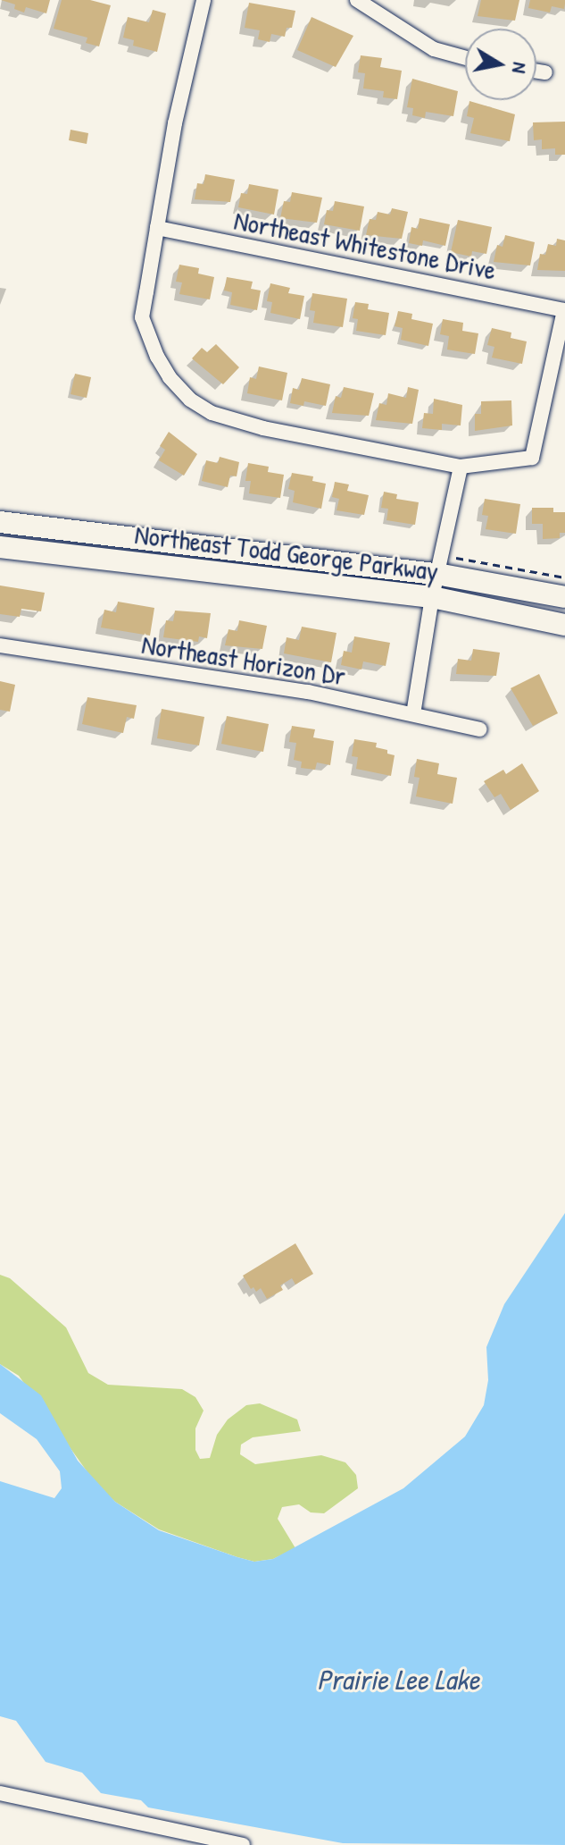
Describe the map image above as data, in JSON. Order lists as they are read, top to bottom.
{
  "streets": {
    "main road": ["Northeast Todd George Parkway"],
    "street": ["Northeast Whitestone Drive", "Northeast Horizon Dr"]
  },
  "water": ["Prairie Lee Lake"],
  "north": "right"
}
